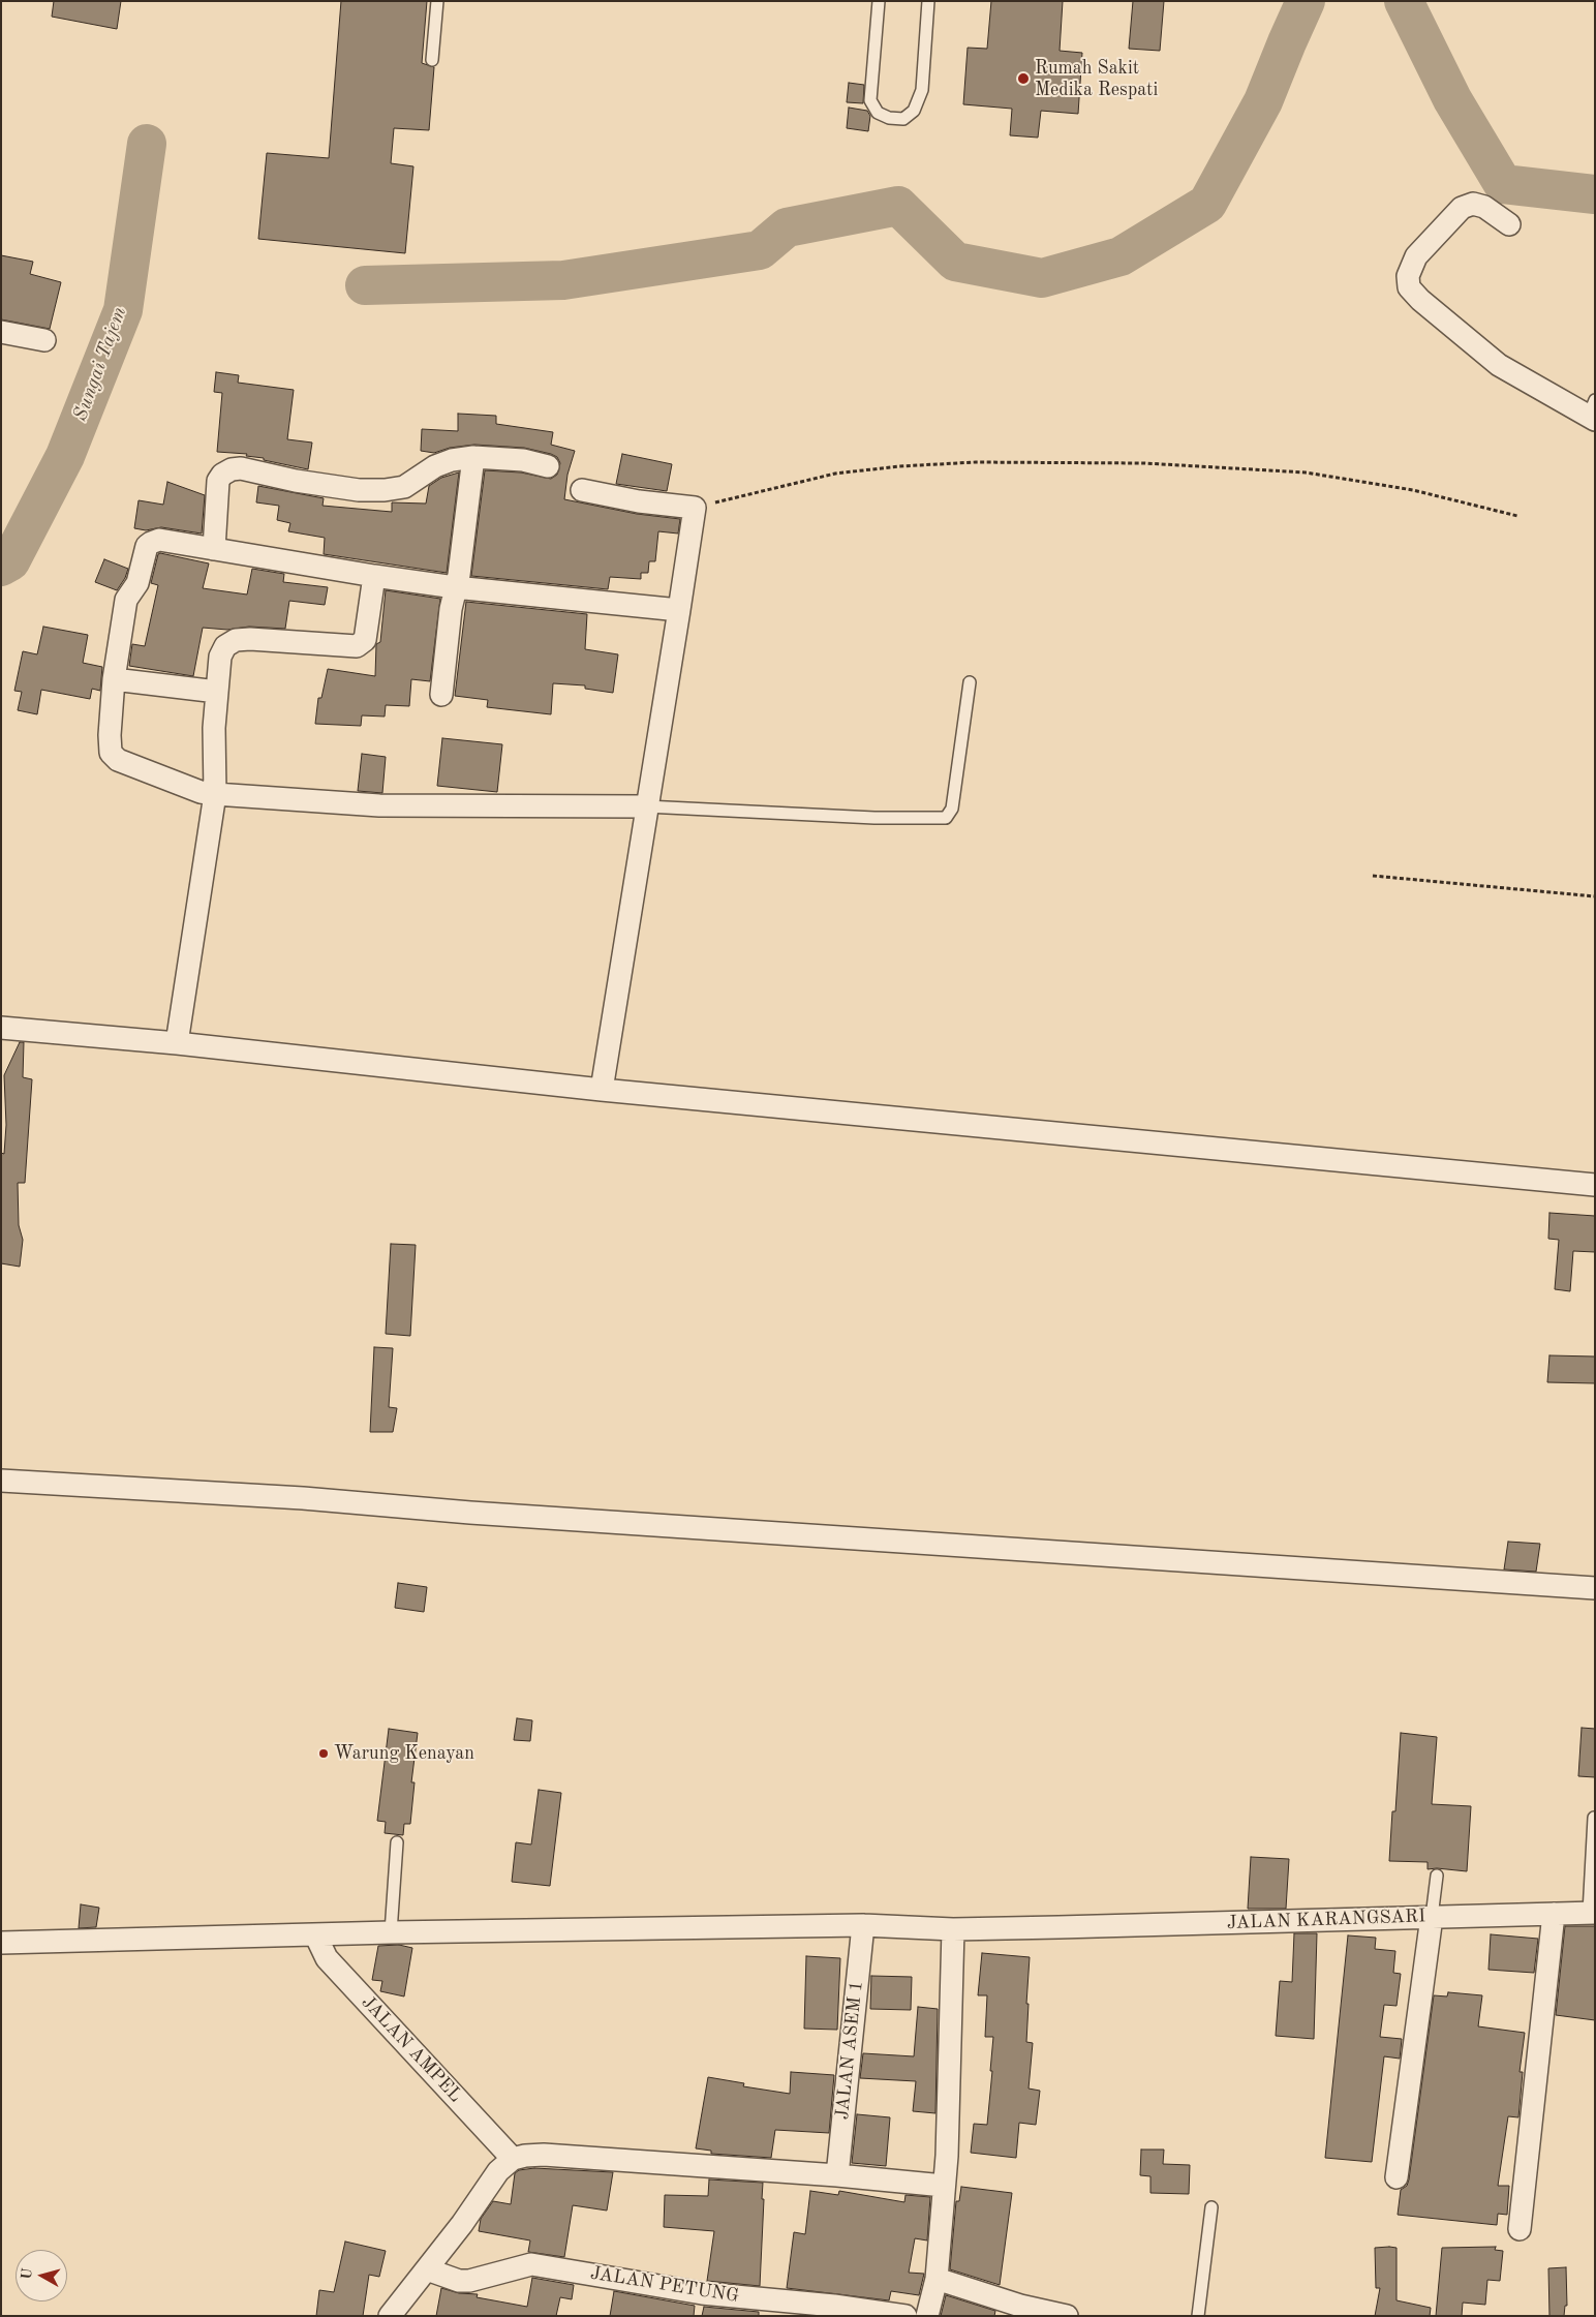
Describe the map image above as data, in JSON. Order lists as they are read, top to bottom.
{
  "streets": {
    "street": [
      "JALAN KARANGSARI",
      "JALAN AMPEL",
      "JALAN ASEM 1",
      "JALAN PETUNG"
    ]
  },
  "crossings": [
    ["JALAN KARANGSARI", "JALAN AMPEL"],
    ["JALAN KARANGSARI", "JALAN ASEM 1"]
  ],
  "water": ["Sungai Tajem"],
  "places": ["Rumah Sakit Medika Respati", "Warung Kenayan"],
  "north": "left"
}
